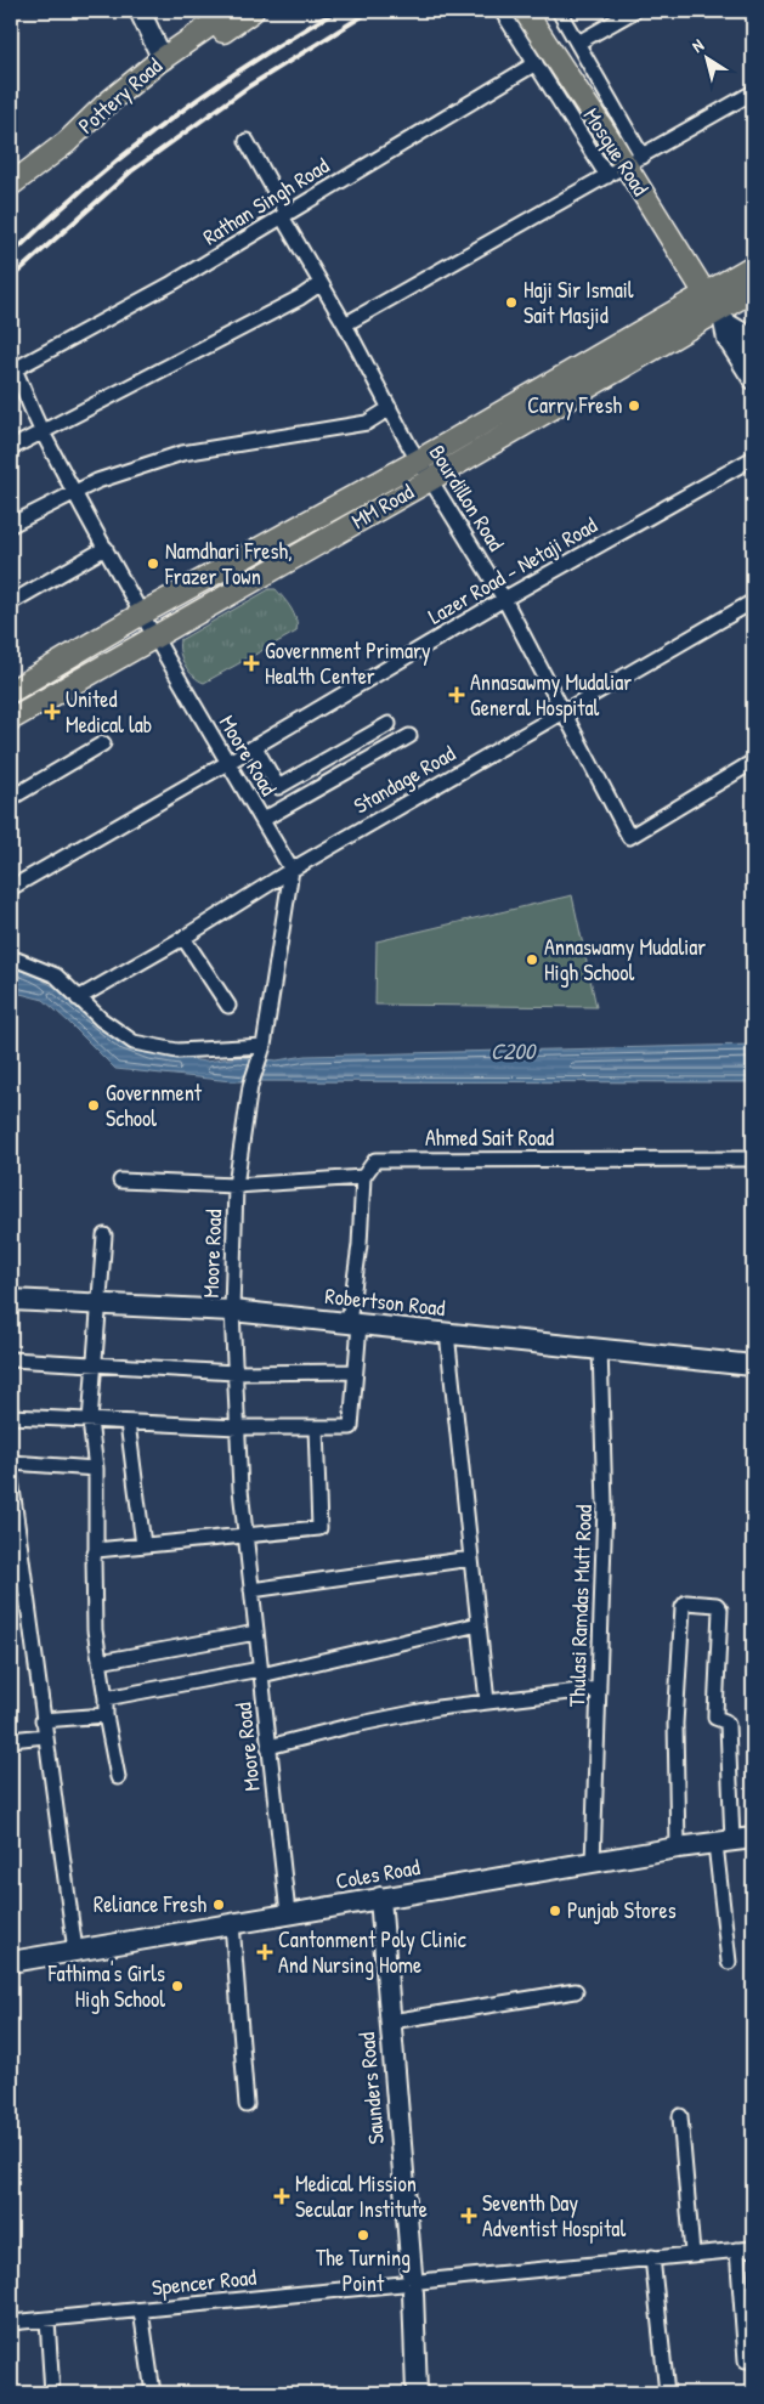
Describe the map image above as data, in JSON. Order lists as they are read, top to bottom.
{
  "streets": {
    "main road": ["Pottery Road", "Mosque Road", "MM Road"],
    "street": [
      "Rathan Singh Road",
      "Bourdillon Road",
      "Lazer Road - Netaji Road",
      "Moore Road",
      "Standage Road",
      "Ahmed Sait Road",
      "Robertson Road",
      "Thulasi Ramdas Mutt Road",
      "Coles Road",
      "Saunders Road",
      "Spencer Road"
    ]
  },
  "crossings": [
    ["Mosque Road", "MM Road"],
    ["Rathan Singh Road", "Bourdillon Road"],
    ["Rathan Singh Road", "Moore Road"],
    ["Bourdillon Road", "MM Road"],
    ["Bourdillon Road", "Lazer Road - Netaji Road"],
    ["Bourdillon Road", "Standage Road"],
    ["MM Road", "Moore Road"],
    ["Lazer Road - Netaji Road", "Moore Road"],
    ["Moore Road", "Standage Road"],
    ["Moore Road", "Robertson Road"],
    ["Moore Road", "Coles Road"],
    ["Robertson Road", "Thulasi Ramdas Mutt Road"],
    ["Thulasi Ramdas Mutt Road", "Coles Road"],
    ["Coles Road", "Saunders Road"],
    ["Saunders Road", "Spencer Road"]
  ],
  "water": ["C200"],
  "places": {
    "other": [
      "Haji Sir Ismail Sait Masjid",
      "Carry Fresh",
      "Namdhari Fresh, Frazer Town",
      "Annaswamy Mudaliar High School",
      "Government School",
      "Reliance Fresh",
      "Punjab Stores",
      "Fathima's Girls High School",
      "The Turning Point"
    ],
    "health": [
      "Government Primary Health Center",
      "Annasawmy Mudaliar General Hospital",
      "United Medical lab",
      "Cantonment Poly Clinic And Nursing Home",
      "Medical Mission Secular Institute",
      "Seventh Day Adventist Hospital"
    ]
  },
  "north": "top left"
}
